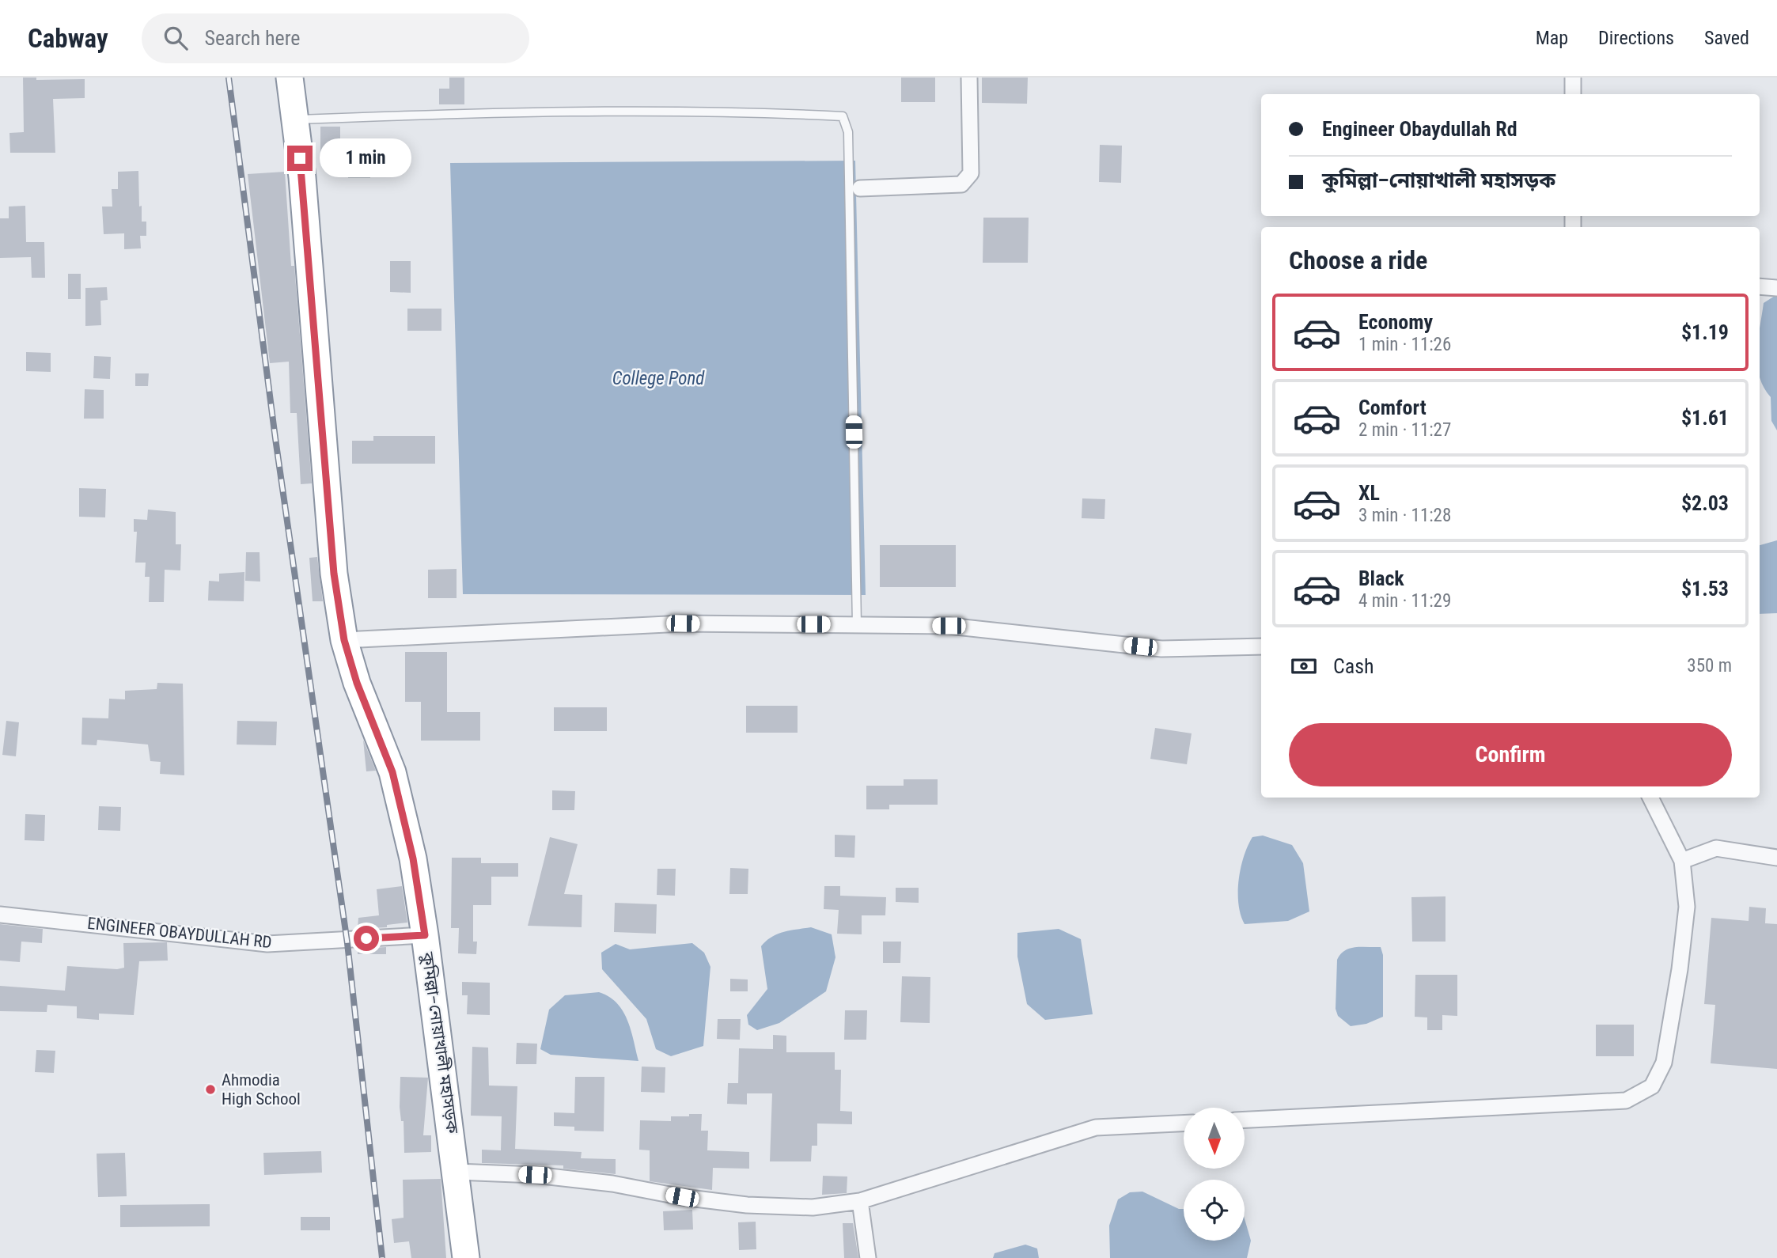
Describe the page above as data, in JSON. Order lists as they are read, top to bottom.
{
  "streets": {
    "highway": ["কুমিল্লা–নোয়াখালী মহাসড়ক"],
    "street": ["ENGINEER OBAYDULLAH RD"]
  },
  "crossings": [
    ["ENGINEER OBAYDULLAH RD", "কুমিল্লা–নোয়াখালী মহাসড়ক"]
  ],
  "water": ["College Pond"],
  "places": ["Ahmodia High School"],
  "north": "bottom",
  "page": {
    "header": "Cabway",
    "search": "Search here",
    "nav": ["Map", "Directions", "Saved"],
    "banner": ["Engineer Obaydullah Rd", "কুমিল্লা–নোয়াখালী মহাসড়ক"],
    "bubble": "1 min",
    "heading": "Choose a ride",
    "list": [
      {
        "name": "Economy",
        "note": "1 min · 11:26",
        "value": "$1.19"
      },
      {
        "name": "Comfort",
        "note": "2 min · 11:27",
        "value": "$1.61"
      },
      {
        "name": "XL",
        "note": "3 min · 11:28",
        "value": "$2.03"
      },
      {
        "name": "Black",
        "note": "4 min · 11:29",
        "value": "$1.53"
      }
    ],
    "pay": ["Cash", "350 m"],
    "buttons": "Confirm"
  }
}
